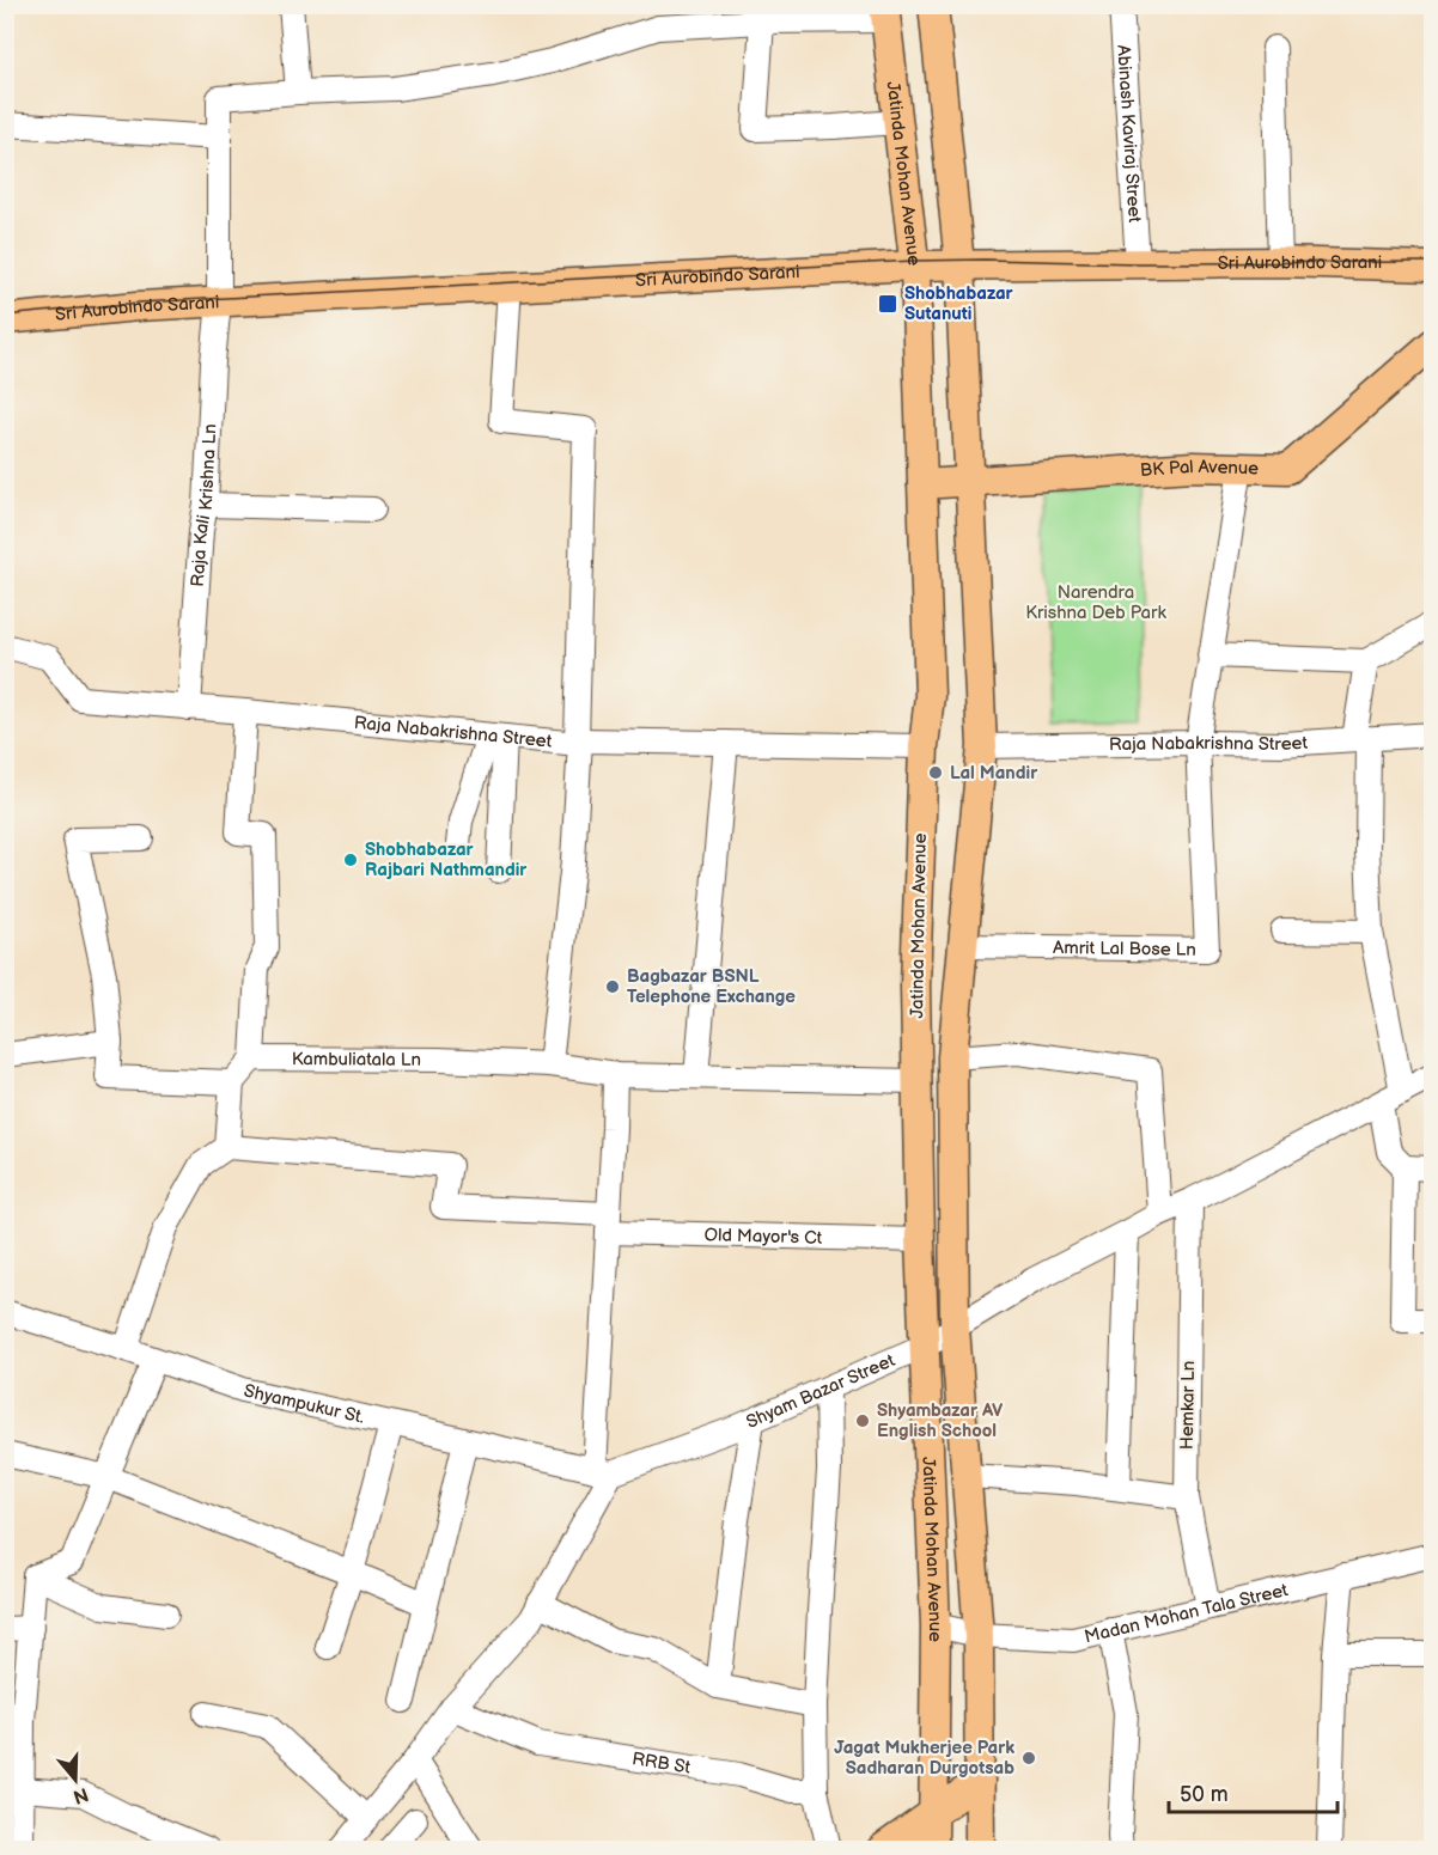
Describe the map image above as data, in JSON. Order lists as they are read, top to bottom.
{
  "streets": {
    "main road": ["Jatinda Mohan Avenue", "Sri Aurobindo Sarani", "BK Pal Avenue"],
    "street": [
      "Abinash Kaviraj Street",
      "Raja Kali Krishna Ln",
      "Raja Nabakrishna Street",
      "Amrit Lal Bose Ln",
      "Kambuliatala Ln",
      "Old Mayor's Ct",
      "Shyam Bazar Street",
      "Shyampukur St.",
      "Hemkar Ln",
      "Madan Mohan Tala Street",
      "RRB St"
    ]
  },
  "crossings": [
    ["Abinash Kaviraj Street", "Sri Aurobindo Sarani"],
    ["Jatinda Mohan Avenue", "Sri Aurobindo Sarani"],
    ["Jatinda Mohan Avenue", "BK Pal Avenue"],
    ["Jatinda Mohan Avenue", "Raja Nabakrishna Street"],
    ["Jatinda Mohan Avenue", "Kambuliatala Ln"],
    ["Jatinda Mohan Avenue", "Old Mayor's Ct"],
    ["Jatinda Mohan Avenue", "Shyam Bazar Street"],
    ["Jatinda Mohan Avenue", "Madan Mohan Tala Street"],
    ["Sri Aurobindo Sarani", "Raja Kali Krishna Ln"],
    ["Raja Kali Krishna Ln", "Raja Nabakrishna Street"],
    ["Raja Nabakrishna Street", "Amrit Lal Bose Ln"],
    ["Shyam Bazar Street", "Shyampukur St."],
    ["Shyam Bazar Street", "Hemkar Ln"],
    ["Hemkar Ln", "Madan Mohan Tala Street"]
  ],
  "parks": ["Narendra Krishna Deb Park"],
  "places": {
    "transit": ["Shobhabazar Sutanuti"],
    "other": [
      "Lal Mandir",
      "Shobhabazar Rajbari Nathmandir",
      "Bagbazar BSNL Telephone Exchange",
      "Shyambazar AV English School",
      "Jagat Mukherjee Park Sadharan Durgotsab"
    ]
  },
  "scale_bar": "50 m",
  "north": "bottom"
}
